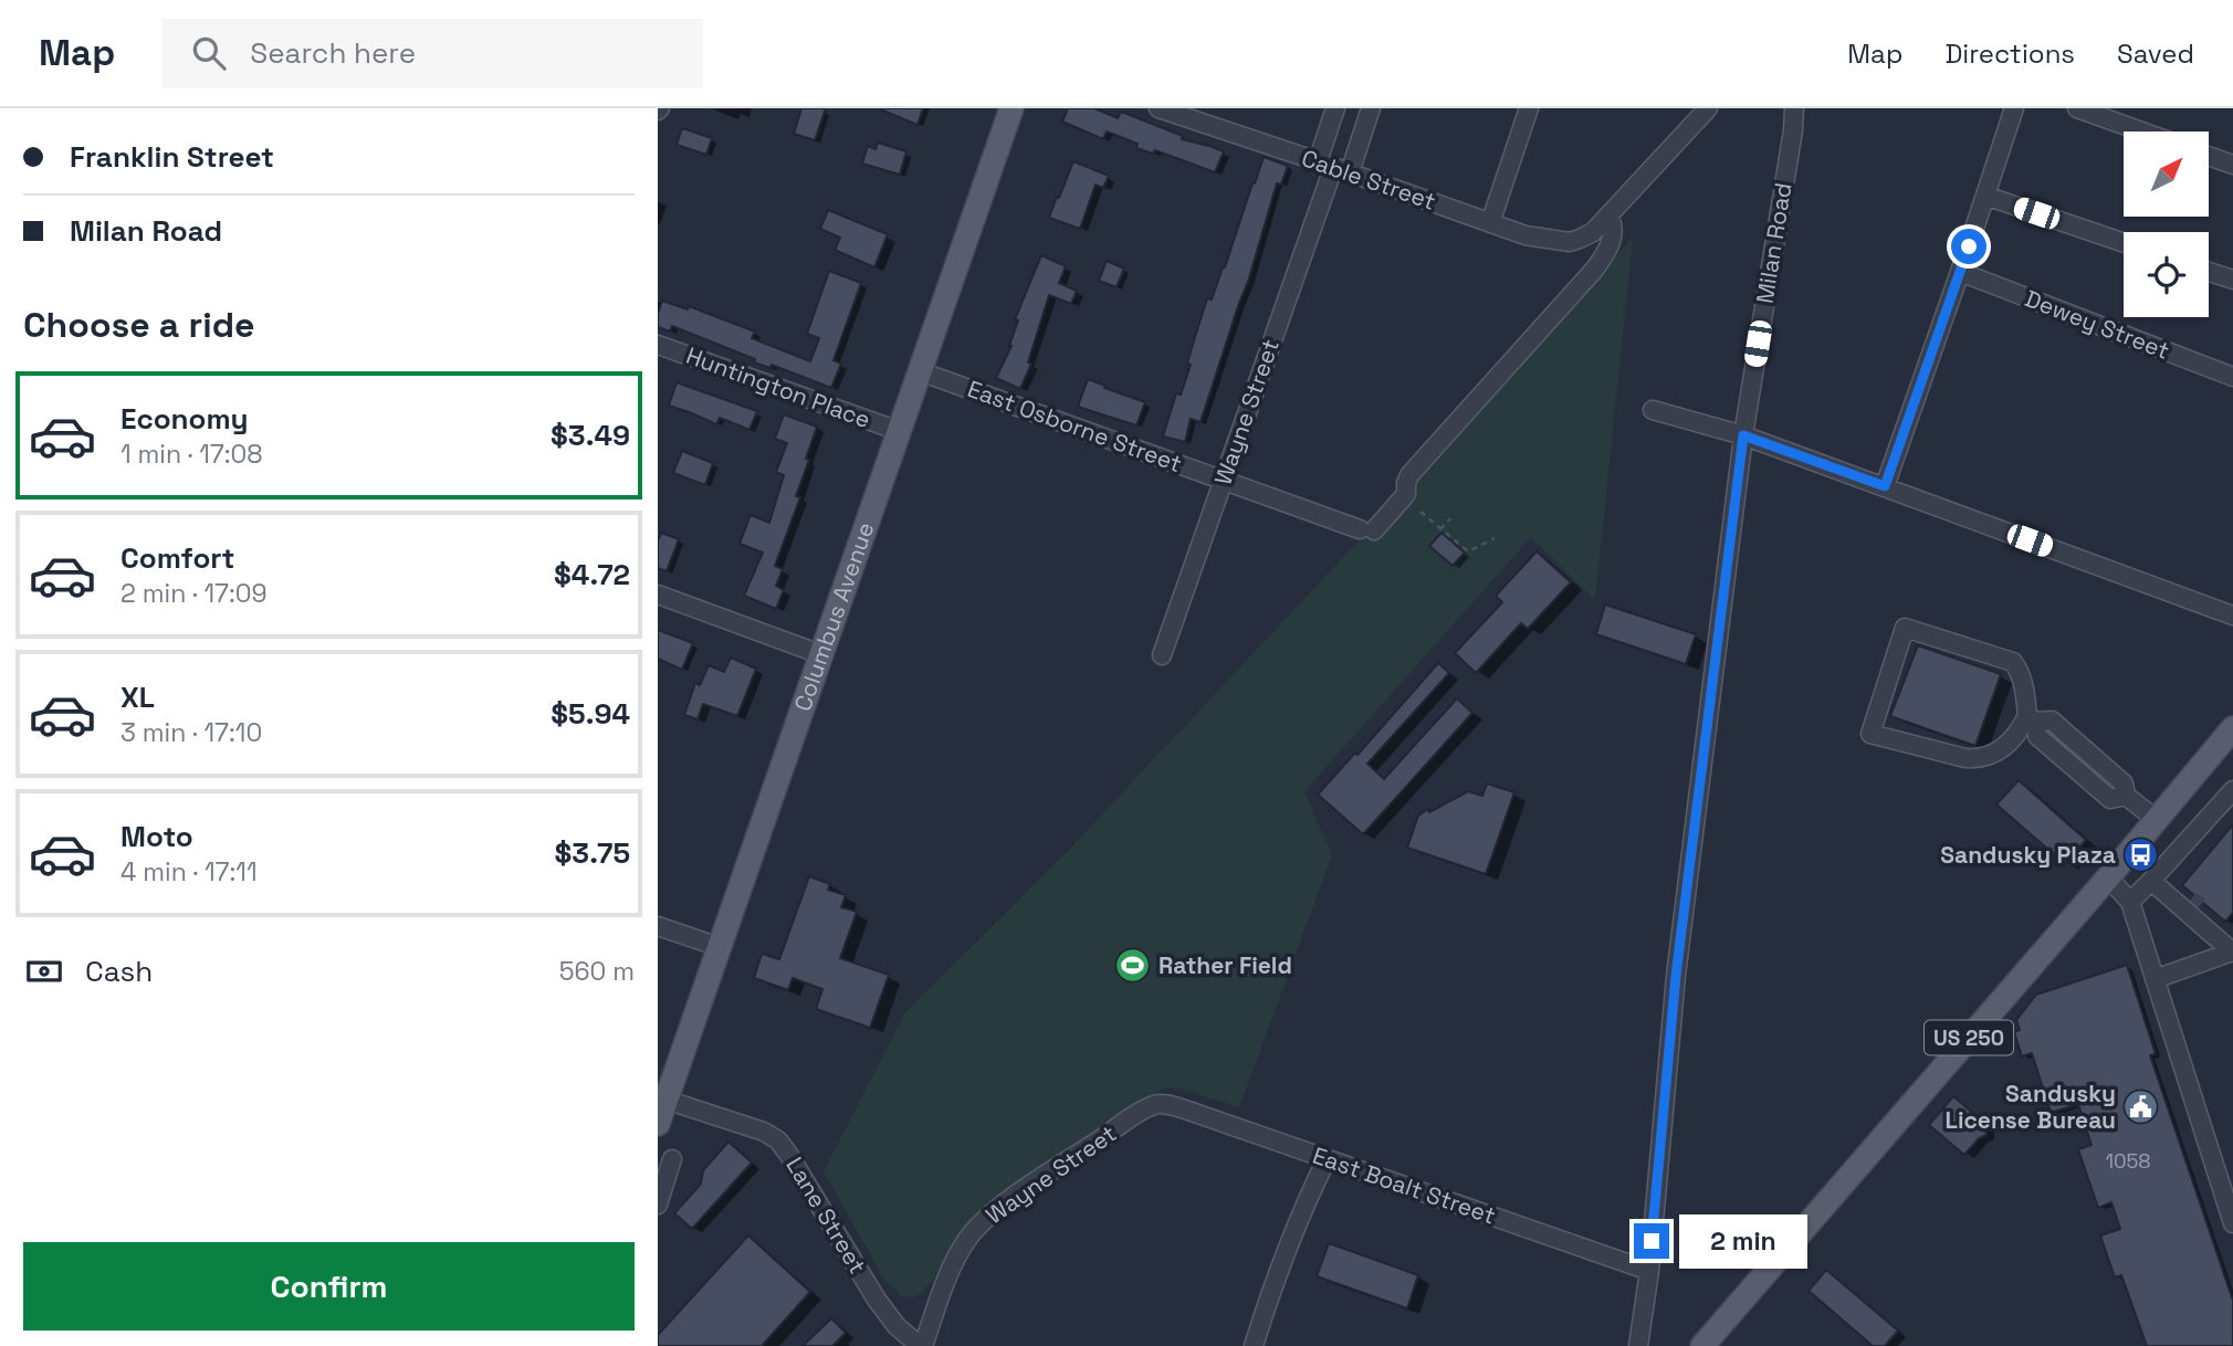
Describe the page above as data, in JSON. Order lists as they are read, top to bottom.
{
  "streets": {
    "main road": ["Columbus Avenue", "US 250"],
    "street": [
      "Cable Street",
      "Milan Road",
      "Dewey Street",
      "Huntington Place",
      "Wayne Street",
      "East Osborne Street",
      "East Boalt Street",
      "Lane Street"
    ]
  },
  "crossings": [
    ["Cable Street", "Wayne Street"],
    ["Cable Street", "East Osborne Street"],
    ["Milan Road", "East Boalt Street"],
    ["Huntington Place", "Columbus Avenue"],
    ["Wayne Street", "East Osborne Street"],
    ["Wayne Street", "East Boalt Street"],
    ["Wayne Street", "Lane Street"],
    ["East Osborne Street", "Columbus Avenue"],
    ["Columbus Avenue", "Lane Street"]
  ],
  "places": {
    "bus stop": ["Sandusky Plaza"],
    "sports": ["Rather Field"],
    "public building": ["Sandusky License Bureau"]
  },
  "house_numbers": ["1058"],
  "north": "top right",
  "page": {
    "header": "Map",
    "search": "Search here",
    "nav": ["Map", "Directions", "Saved"],
    "banner": ["Franklin Street", "Milan Road"],
    "heading": "Choose a ride",
    "list": [
      {
        "name": "Economy",
        "note": "1 min · 17:08",
        "value": "$3.49"
      },
      {
        "name": "Comfort",
        "note": "2 min · 17:09",
        "value": "$4.72"
      },
      {
        "name": "XL",
        "note": "3 min · 17:10",
        "value": "$5.94"
      },
      {
        "name": "Moto",
        "note": "4 min · 17:11",
        "value": "$3.75"
      }
    ],
    "pay": ["Cash", "560 m"],
    "bubble": "2 min",
    "buttons": "Confirm"
  }
}
